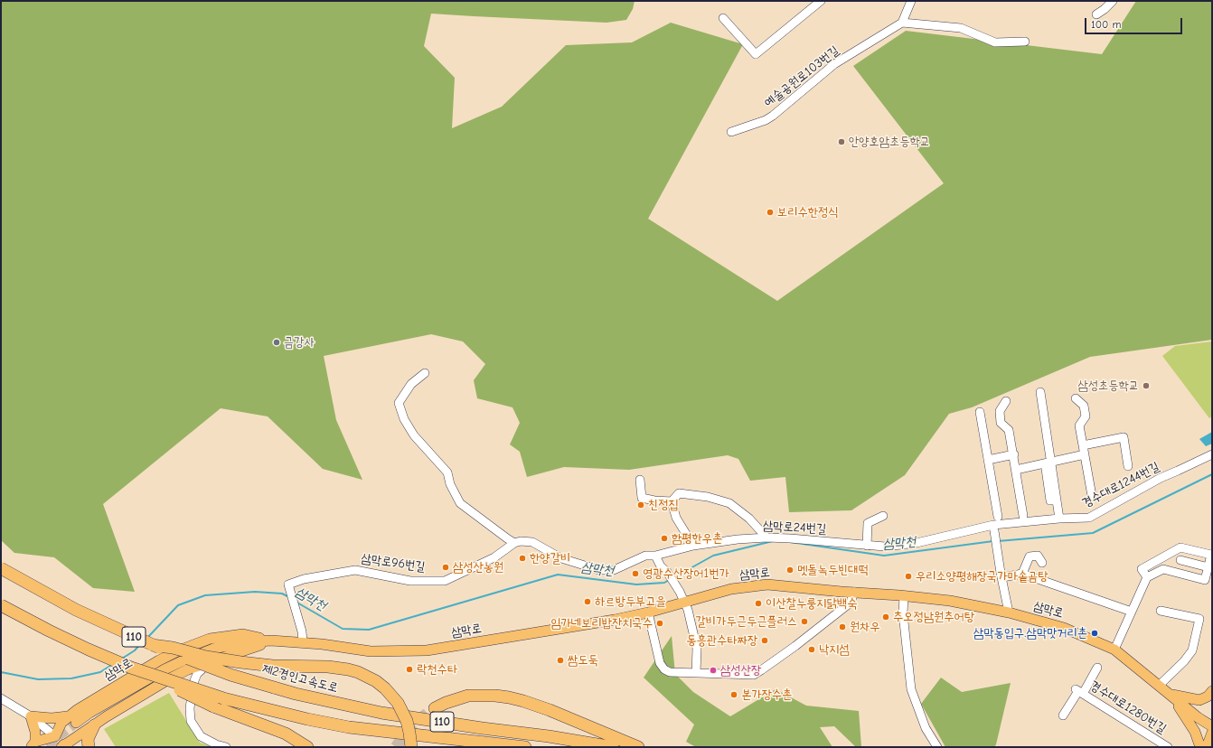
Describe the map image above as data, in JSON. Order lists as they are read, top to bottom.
{
  "streets": {
    "highway": ["110", "제2경인고속도로"],
    "main road": ["삼막로"],
    "street": [
      "예술공원로103번길",
      "경수대로1244번길",
      "삼막로24번길",
      "삼막로96번길",
      "경수대로1280번길"
    ]
  },
  "crossings": [
    ["경수대로1244번길", "삼막로24번길"],
    ["삼막로24번길", "삼막로96번길"],
    ["삼막로96번길", "삼막로"]
  ],
  "water": ["삼막천"],
  "places": [
    "안양호암초등학교",
    "보리수한정식",
    "금강사",
    "삼성초등학교",
    "친정집",
    "함평한우촌",
    "한양갈비",
    "삼성산농원",
    "멧돌녹두빈대떡",
    "영광수산장어1번가",
    "우리소양평해장국가마솥곰탕",
    "하르방두부고을",
    "이산찰누룽지닭백숙",
    "추오정남원추어탕",
    "갈비가두근두근플러스",
    "임가네보리밥잔치국수",
    "원차우",
    "삼막동입구.삼막맛거리촌",
    "동흥관수타짜장",
    "낙지섬",
    "쌈도둑",
    "락천수타",
    "삼성산장",
    "본가장수촌"
  ],
  "scale_bar": "100 m"
}
